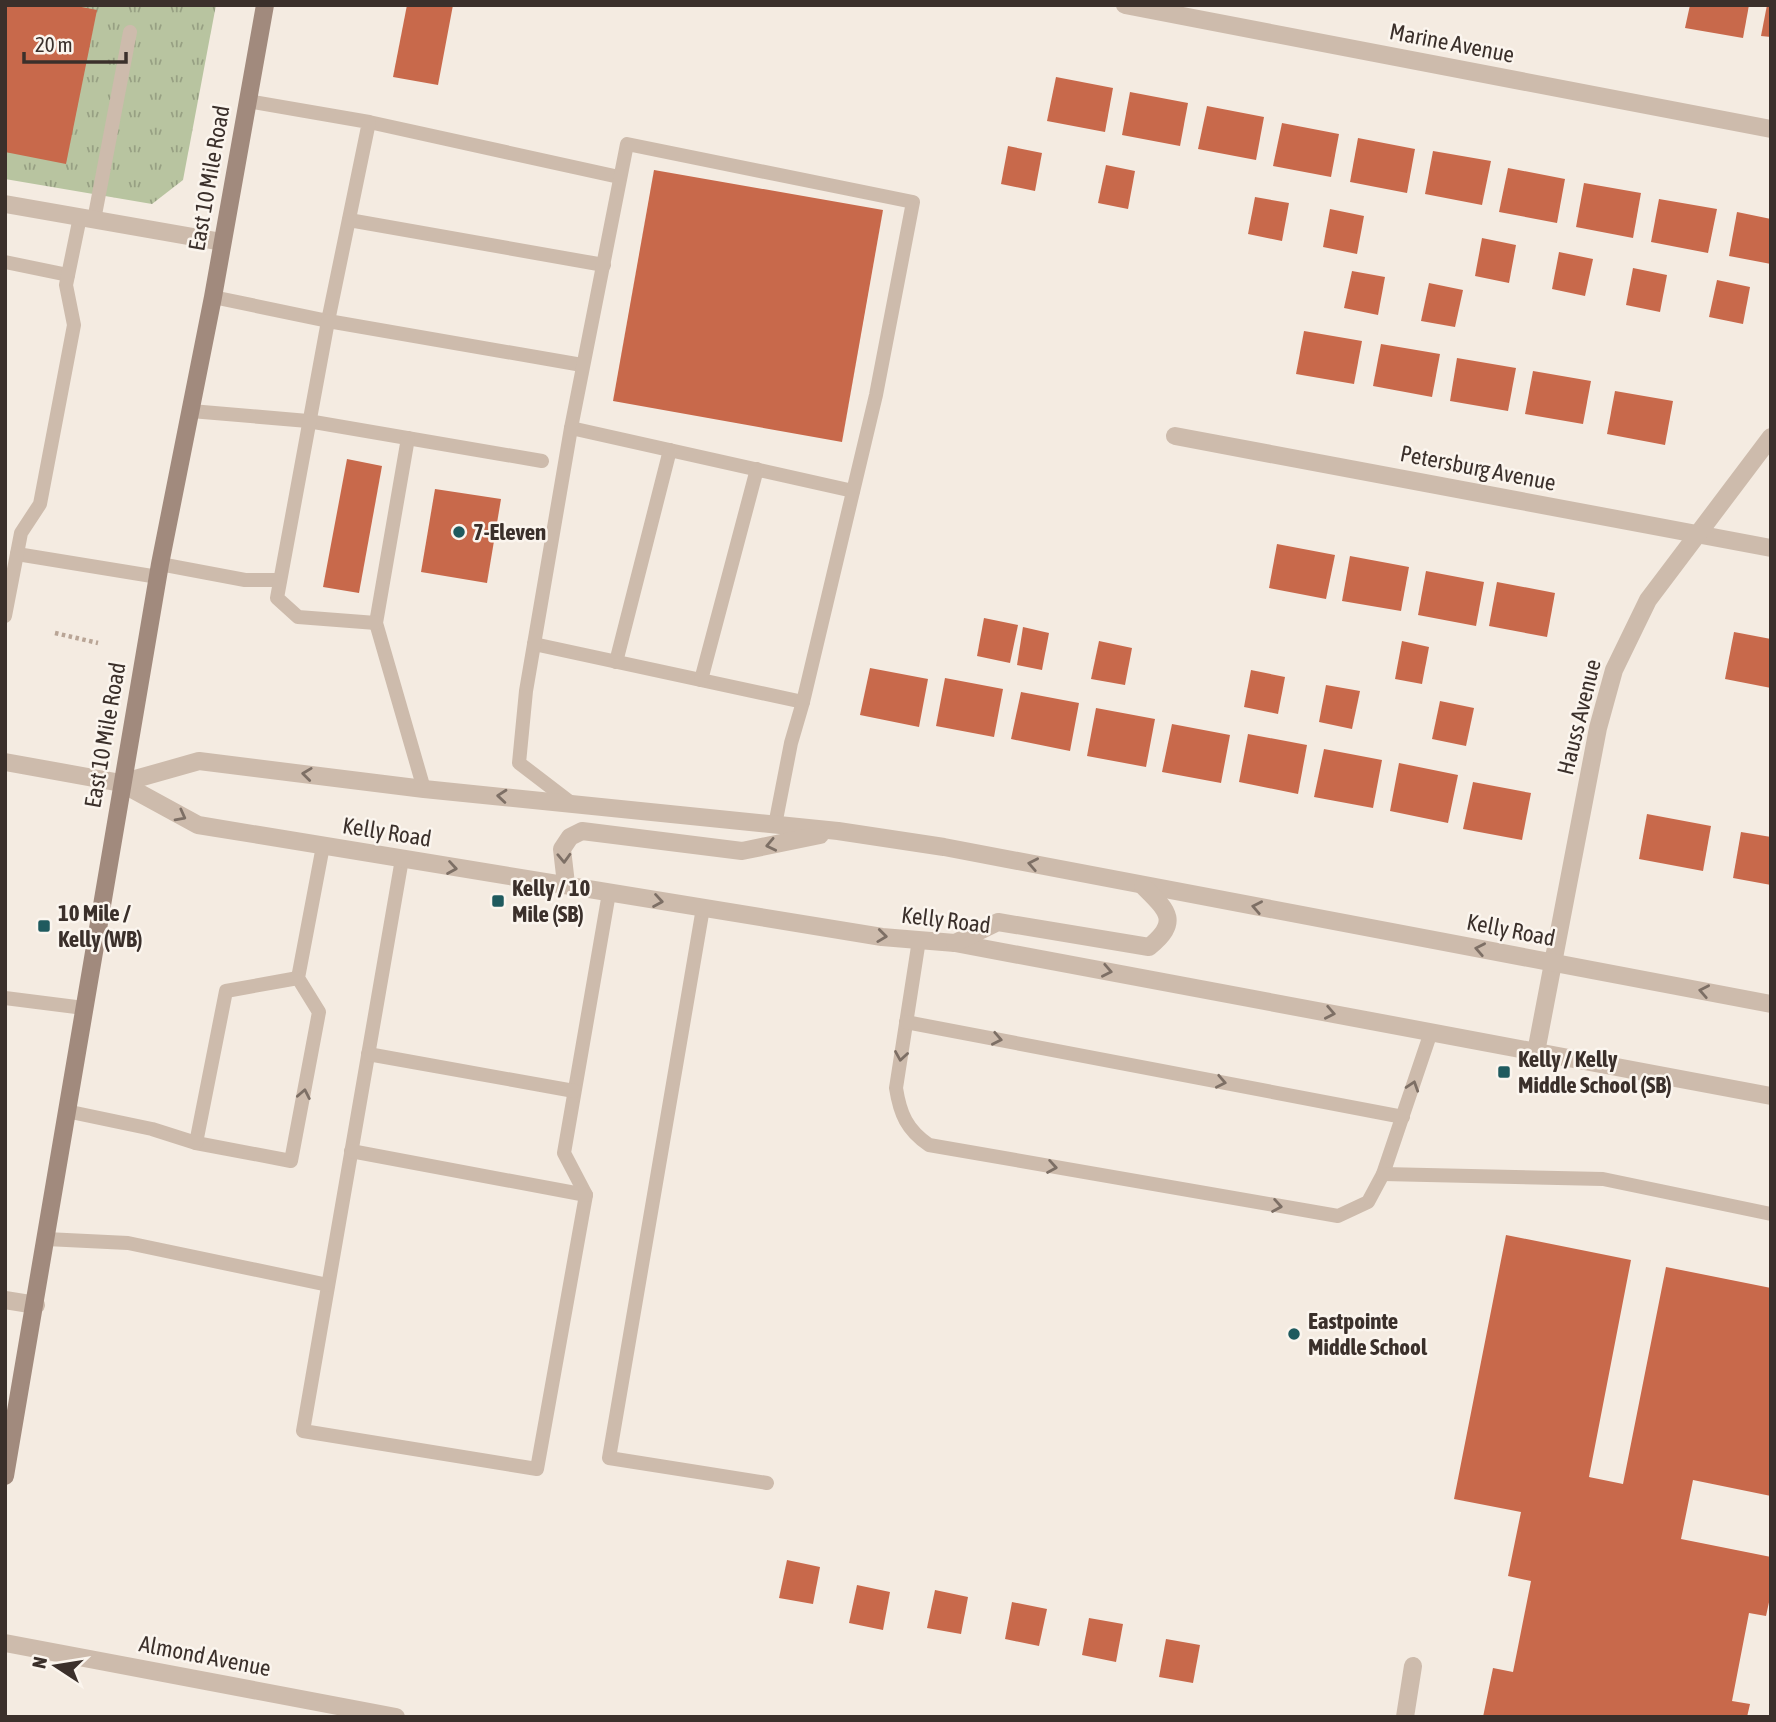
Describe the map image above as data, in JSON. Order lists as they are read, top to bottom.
{
  "streets": {
    "main road": ["East 10 Mile Road"],
    "street": [
      "Marine Avenue",
      "Petersburg Avenue",
      "Hauss Avenue",
      "Kelly Road",
      "Almond Avenue"
    ]
  },
  "crossings": [
    ["East 10 Mile Road", "Kelly Road"],
    ["Petersburg Avenue", "Hauss Avenue"],
    ["Hauss Avenue", "Kelly Road"]
  ],
  "places": {
    "other": ["7-Eleven", "Eastpointe Middle School"],
    "transit": ["Kelly / 10 Mile (SB)", "10 Mile / Kelly (WB)", "Kelly / Kelly Middle School (SB)"]
  },
  "scale_bar": "20 m",
  "north": "left"
}
